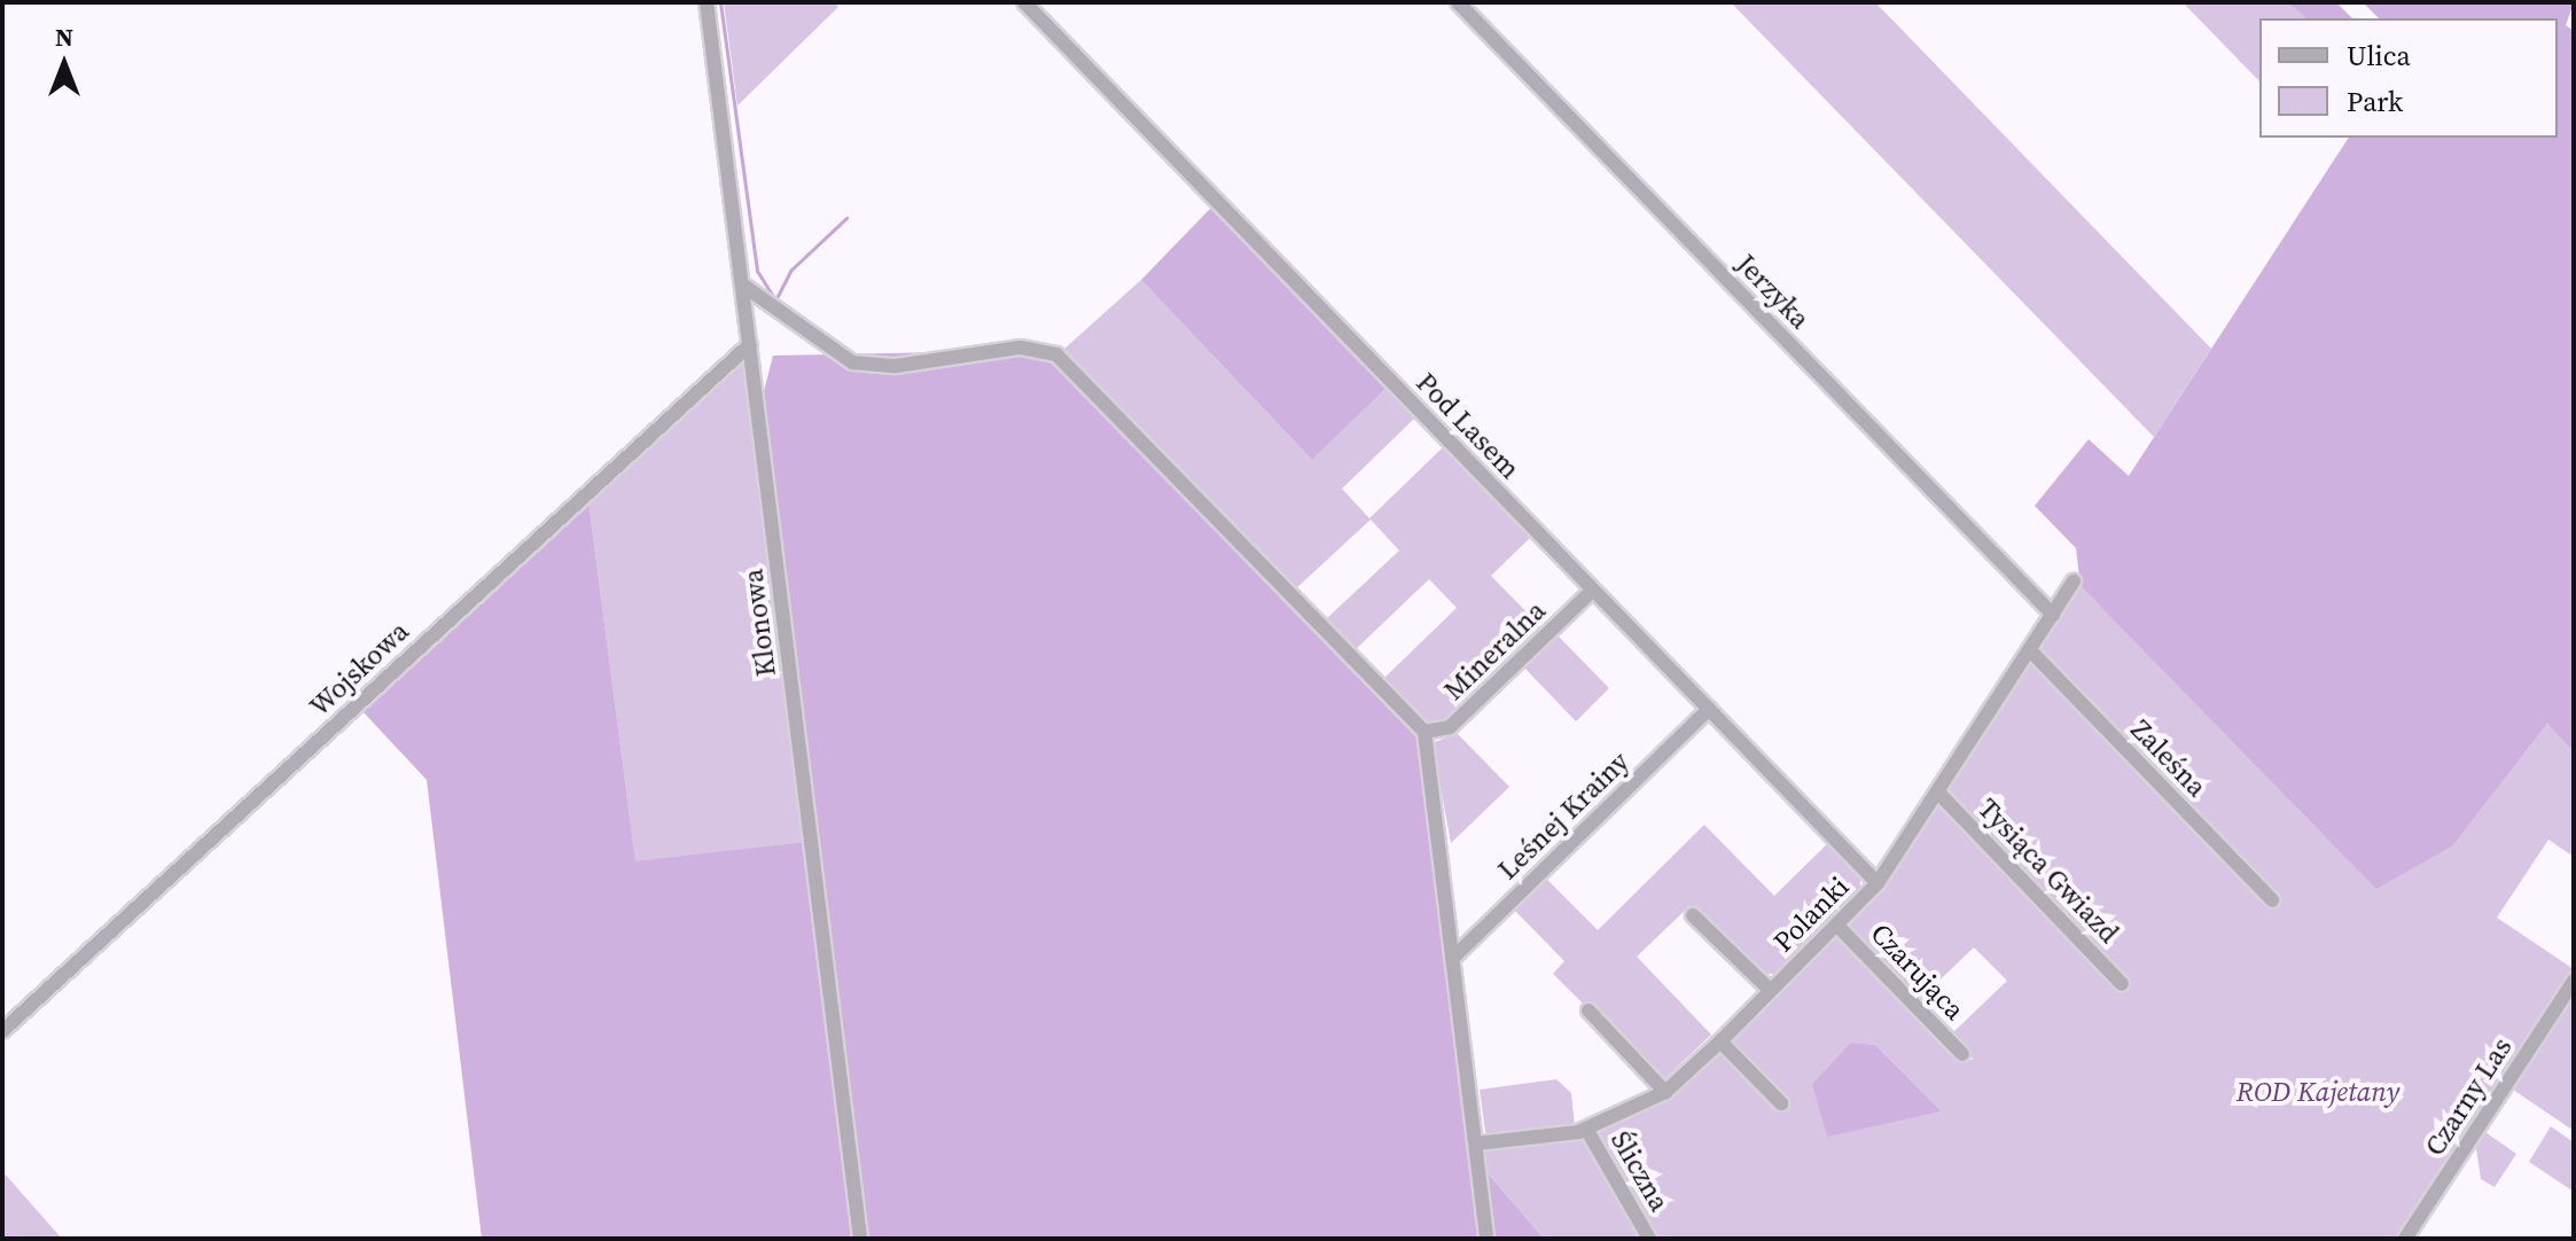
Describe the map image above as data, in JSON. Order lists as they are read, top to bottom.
{
  "streets": {
    "street": [
      "Jerzyka",
      "Pod Lasem",
      "Klonowa",
      "Mineralna",
      "Wojskowa",
      "Zaleśna",
      "Leśnej Krainy",
      "Tysiąca Gwiazd",
      "Polanki",
      "Czarująca",
      "Czarny Las",
      "Śliczna"
    ]
  },
  "crossings": [
    ["Jerzyka", "Polanki"],
    ["Pod Lasem", "Mineralna"],
    ["Pod Lasem", "Leśnej Krainy"],
    ["Pod Lasem", "Polanki"],
    ["Klonowa", "Wojskowa"],
    ["Zaleśna", "Polanki"],
    ["Tysiąca Gwiazd", "Polanki"],
    ["Polanki", "Czarująca"],
    ["Polanki", "Śliczna"]
  ],
  "parks": ["ROD Kajetany"],
  "legend": ["Ulica", "Park"],
  "north": "top"
}
